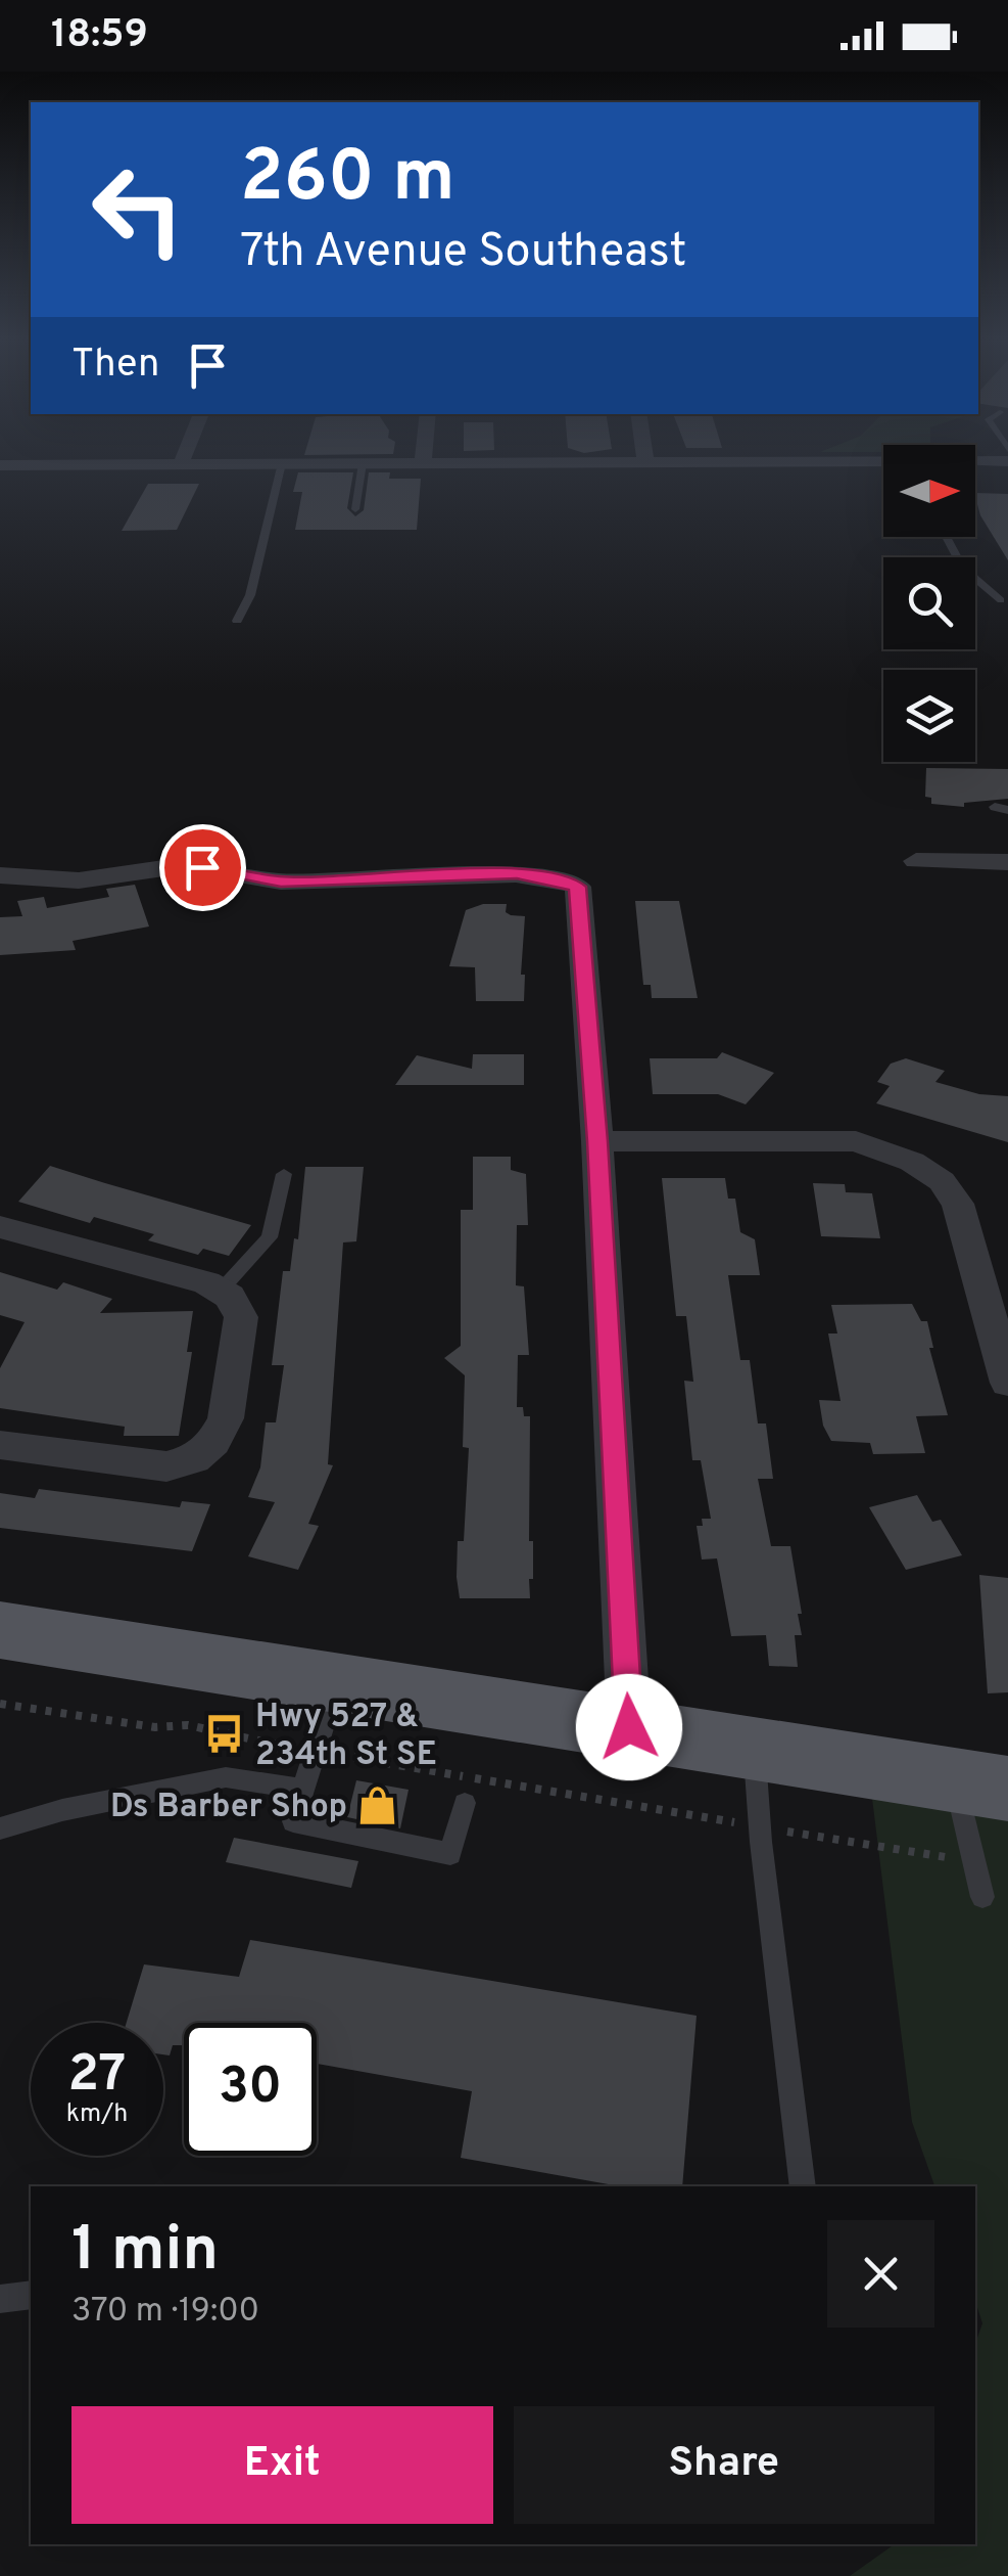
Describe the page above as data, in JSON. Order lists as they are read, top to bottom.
{
  "places": {
    "bus stop": ["Hwy 527 & 234th St SE"],
    "shop": ["Ds Barber Shop"]
  },
  "north": "right",
  "page": {
    "status": "18:59",
    "turn": ["260 m", "7th Avenue Southeast"],
    "then": "Then",
    "speed": "27 km/h",
    "limit": "30",
    "heading": ["1 min", "370 m · 19:00"],
    "buttons": ["Exit", "Share"]
  }
}
